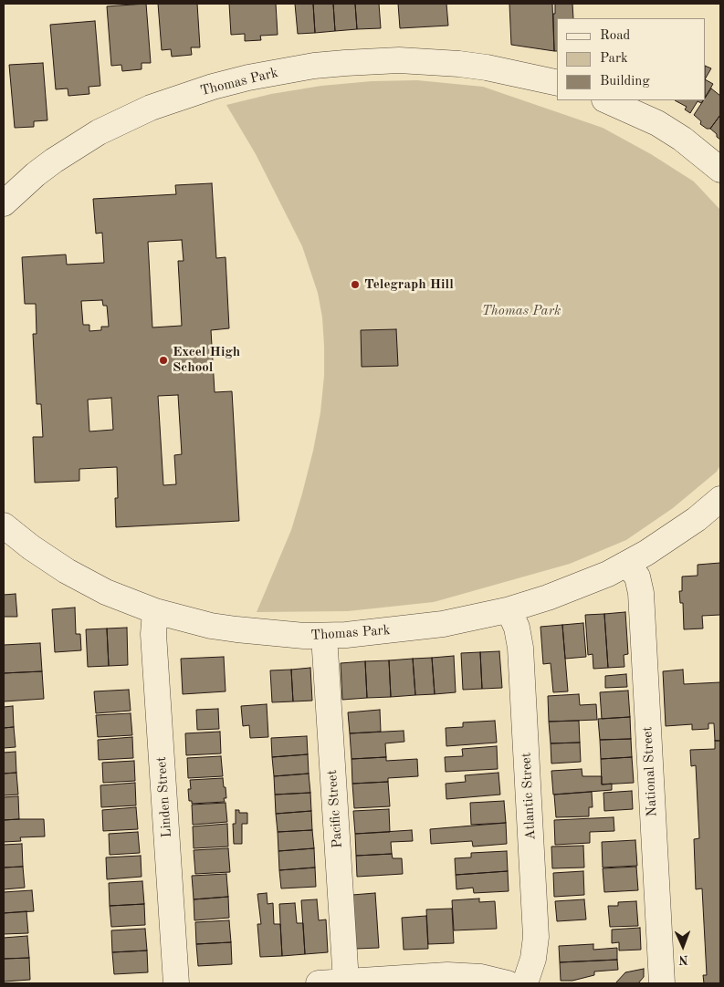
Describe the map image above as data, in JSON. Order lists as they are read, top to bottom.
{
  "streets": {
    "street": [
      "Thomas Park",
      "National Street",
      "Atlantic Street",
      "Linden Street",
      "Pacific Street"
    ]
  },
  "crossings": [
    ["Thomas Park", "National Street"],
    ["Thomas Park", "Atlantic Street"],
    ["Thomas Park", "Linden Street"],
    ["Thomas Park", "Pacific Street"]
  ],
  "parks": ["Thomas Park"],
  "places": ["Telegraph Hill", "Excel High School"],
  "legend": ["Road", "Park", "Building"],
  "north": "bottom"
}
